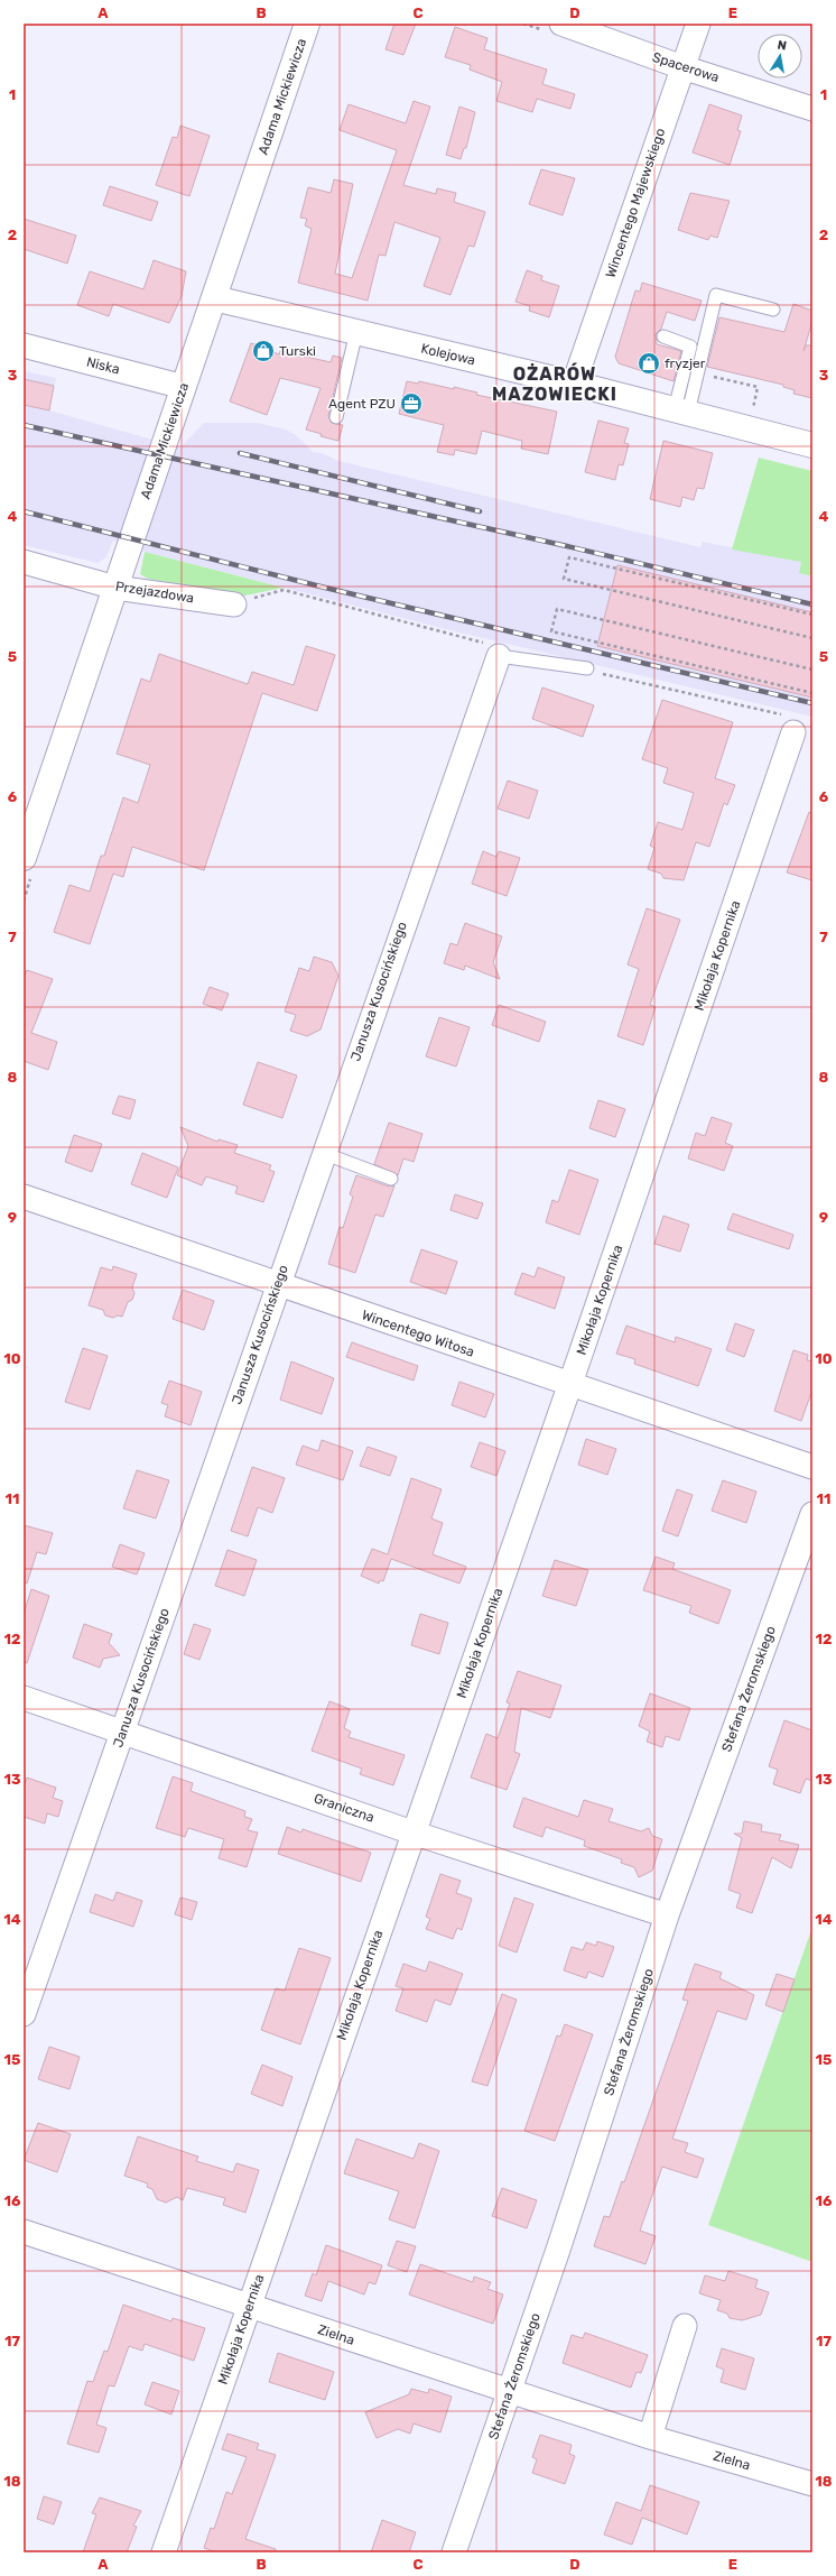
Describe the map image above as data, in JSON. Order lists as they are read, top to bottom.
{
  "streets": {
    "street": [
      "Spacerowa",
      "Adama Mickiewicza",
      "Wincentego Majewskiego",
      "Kolejowa",
      "Niska",
      "Przejazdowa",
      "Mikołaja Kopernika",
      "Janusza Kusocińskiego",
      "Wincentego Witosa",
      "Stefana Żeromskiego",
      "Graniczna",
      "Zielna"
    ]
  },
  "crossings": [
    ["Spacerowa", "Wincentego Majewskiego"],
    ["Adama Mickiewicza", "Kolejowa"],
    ["Adama Mickiewicza", "Niska"],
    ["Adama Mickiewicza", "Przejazdowa"],
    ["Wincentego Majewskiego", "Kolejowa"],
    ["Mikołaja Kopernika", "Wincentego Witosa"],
    ["Mikołaja Kopernika", "Graniczna"],
    ["Mikołaja Kopernika", "Zielna"],
    ["Janusza Kusocińskiego", "Wincentego Witosa"],
    ["Janusza Kusocińskiego", "Graniczna"],
    ["Stefana Żeromskiego", "Graniczna"],
    ["Stefana Żeromskiego", "Zielna"]
  ],
  "districts": ["OŻARÓW MAZOWIECKI"],
  "places": {
    "shop": ["Turski", "fryzjer"],
    "office": ["Agent PZU"]
  },
  "north": "top",
  "grid": {
    "columns": [
      "A",
      "B",
      "C",
      "D",
      "E"
    ],
    "rows": [
      "1",
      "2",
      "3",
      "4",
      "5",
      "6",
      "7",
      "8",
      "9",
      "10",
      "11",
      "12",
      "13",
      "14",
      "15",
      "16",
      "17",
      "18"
    ]
  }
}
